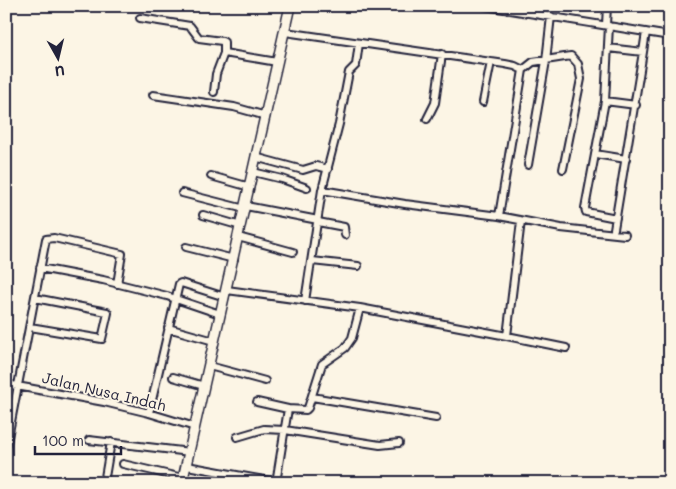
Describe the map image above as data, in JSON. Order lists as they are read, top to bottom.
{
  "streets": {
    "street": ["Jalan Nusa Indah"]
  },
  "scale_bar": "100 m",
  "north": "bottom"
}
